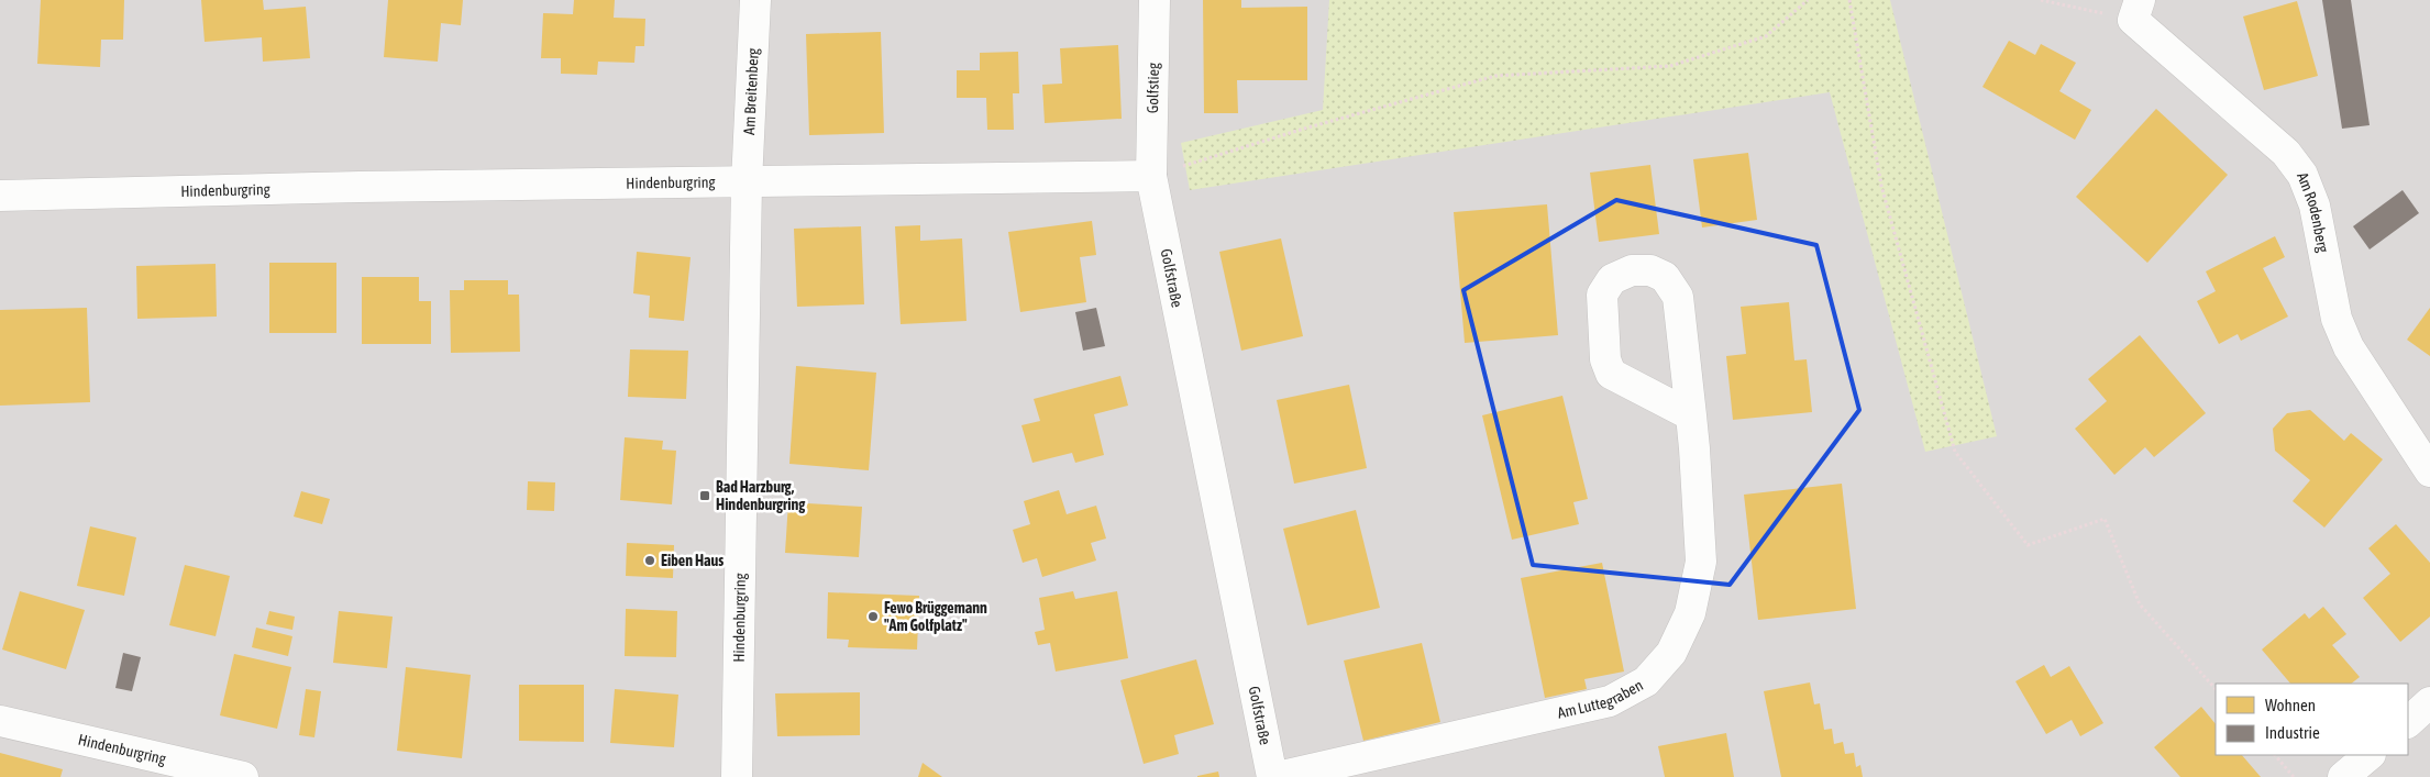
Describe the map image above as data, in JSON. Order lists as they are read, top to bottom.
{
  "streets": {
    "street": [
      "Golfstieg",
      "Am Breitenberg",
      "Hindenburgring",
      "Am Rodenberg",
      "Golfstraße",
      "Am Luttegraben"
    ]
  },
  "crossings": [
    ["Golfstieg", "Golfstraße"],
    ["Am Breitenberg", "Hindenburgring"]
  ],
  "places": {
    "transit": ["Bad Harzburg, Hindenburgring"],
    "other": ["Eiben Haus", "Fewo Brüggemann \"Am Golfplatz\""]
  },
  "legend": ["Wohnen", "Industrie"]
}
